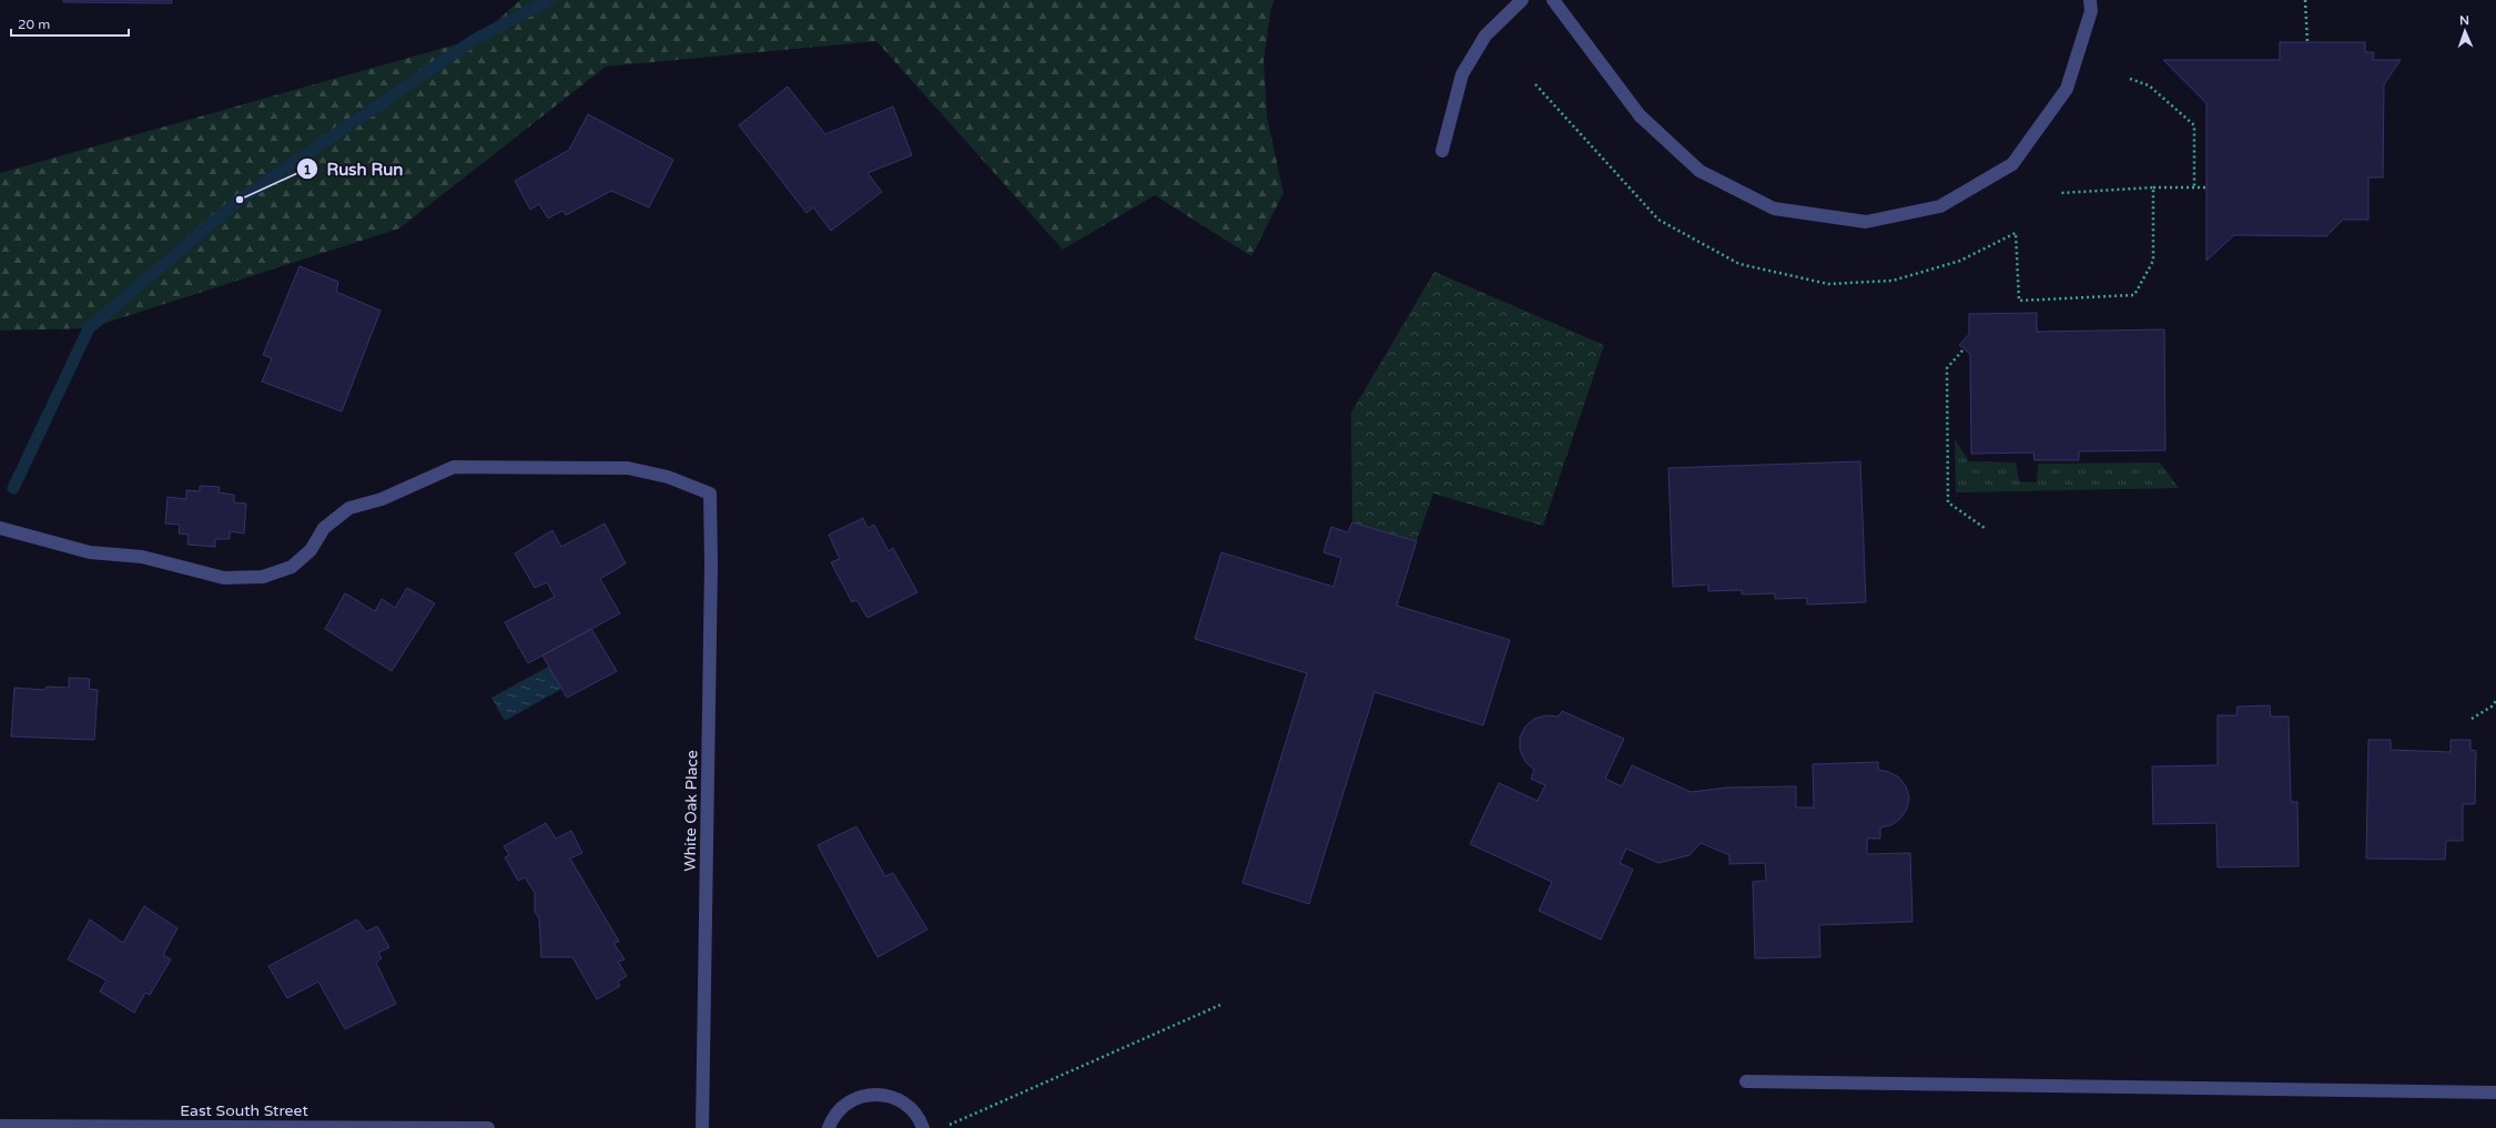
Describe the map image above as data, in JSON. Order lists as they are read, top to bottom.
{
  "streets": {
    "street": ["White Oak Place", "East South Street"]
  },
  "places": ["Rush Run"],
  "scale_bar": "20 m",
  "north": "top"
}
